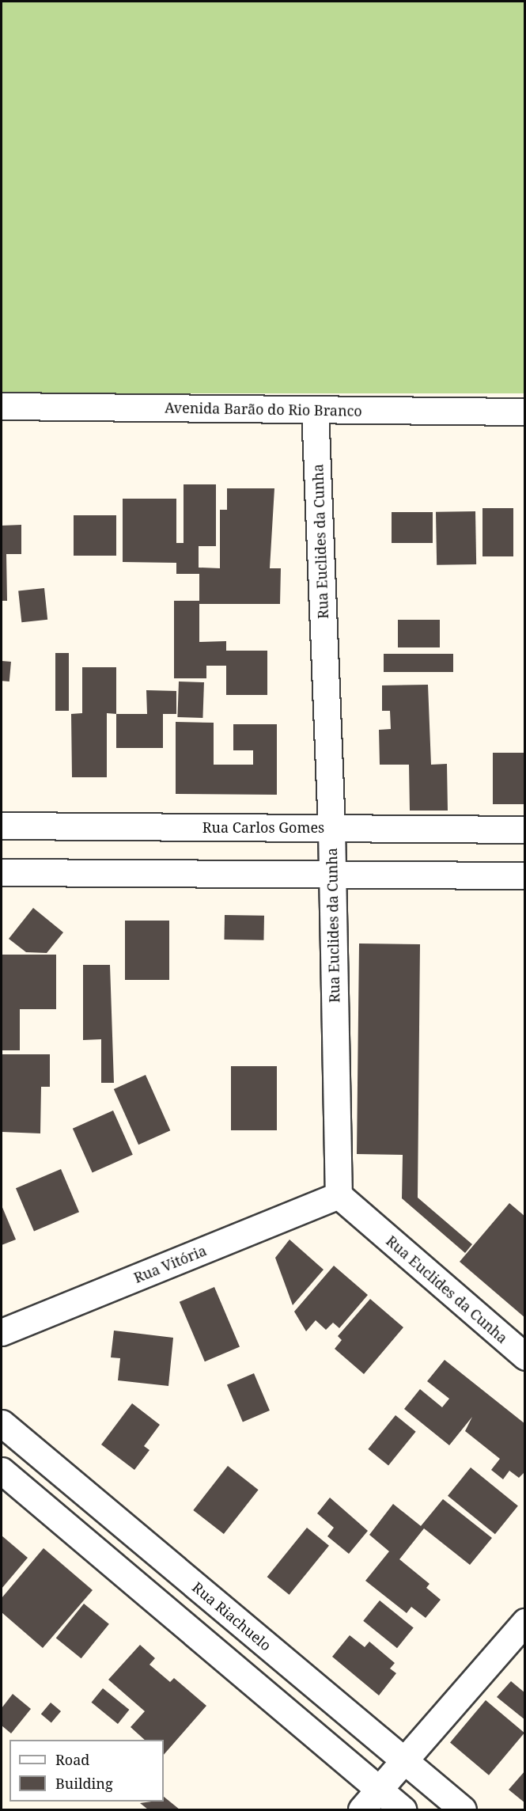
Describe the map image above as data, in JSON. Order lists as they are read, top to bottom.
{
  "streets": {
    "street": [
      "Avenida Barão do Rio Branco",
      "Rua Euclides da Cunha",
      "Rua Carlos Gomes",
      "Rua Vitória",
      "Rua Riachuelo"
    ]
  },
  "crossings": [
    ["Avenida Barão do Rio Branco", "Rua Euclides da Cunha"],
    ["Rua Euclides da Cunha", "Rua Carlos Gomes"],
    ["Rua Euclides da Cunha", "Rua Vitória"]
  ],
  "legend": ["Road", "Building"]
}
